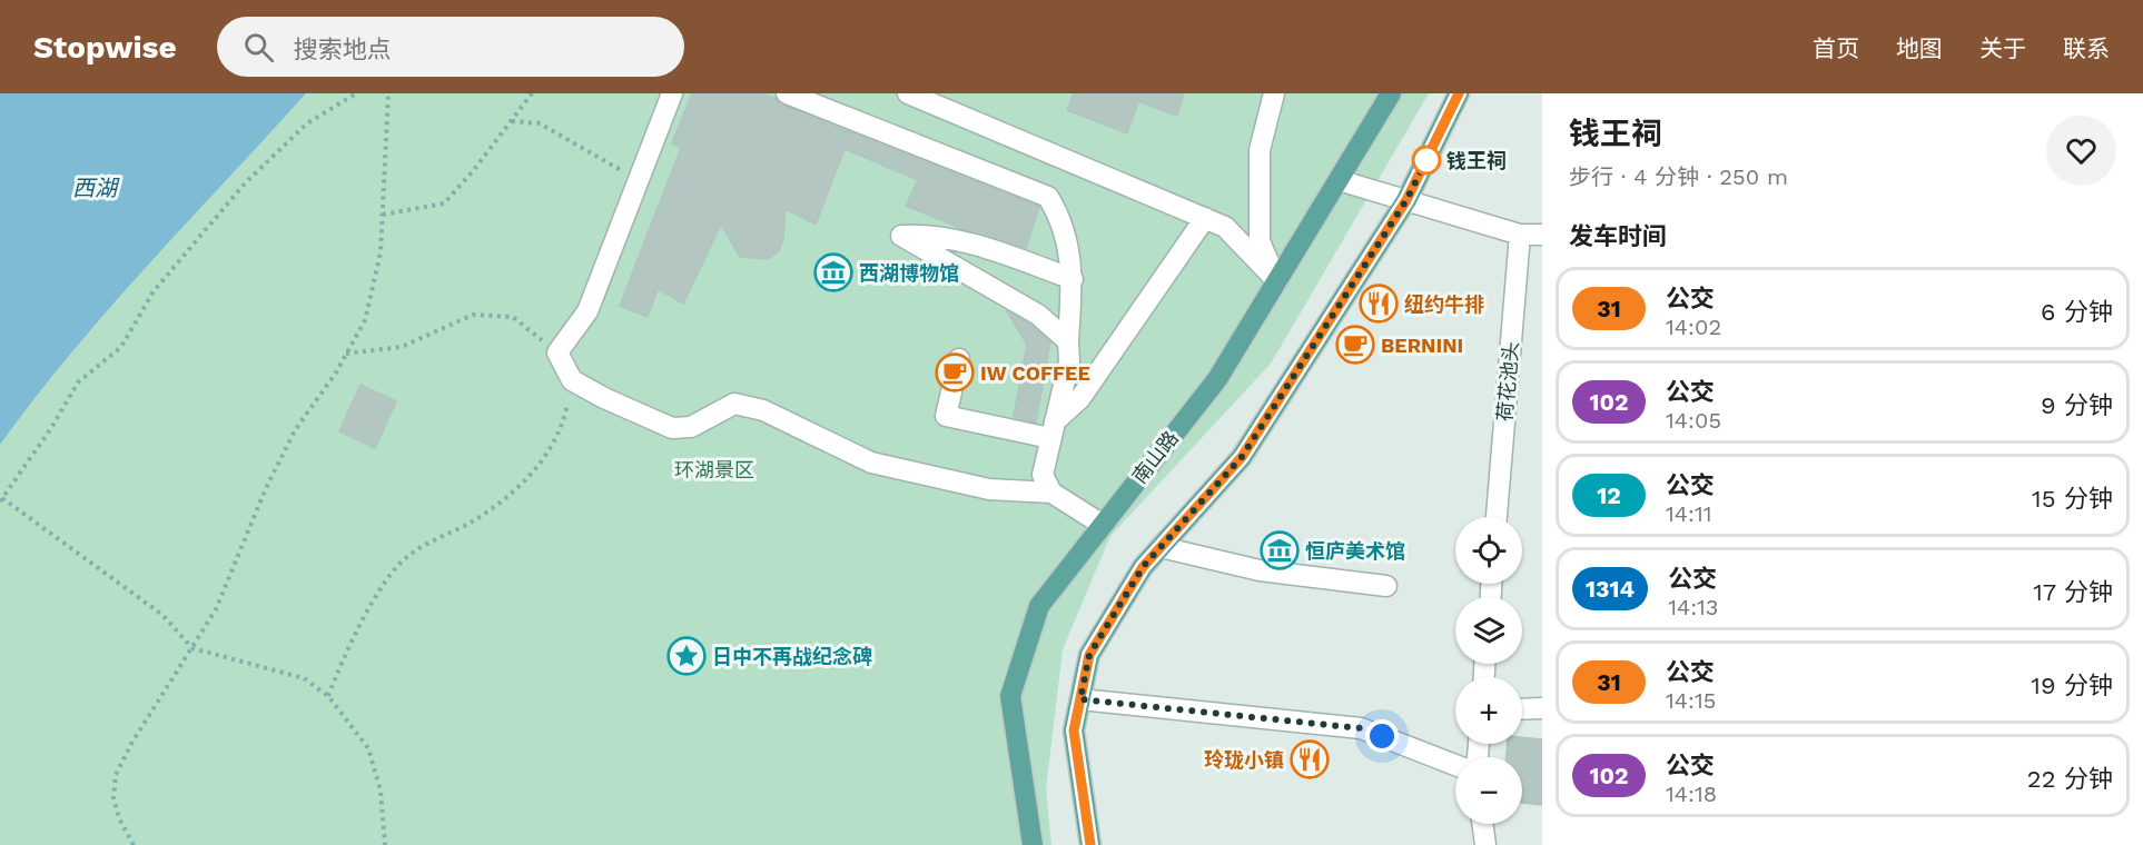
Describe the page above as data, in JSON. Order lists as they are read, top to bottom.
{
  "streets": {
    "main road": ["南山路"],
    "lane": ["荷花池头"]
  },
  "water": ["西湖"],
  "parks": ["环湖景区"],
  "places": {
    "other": ["钱王祠"],
    "museum": ["西湖博物馆", "恒庐美术馆"],
    "restaurant": ["纽约牛排", "玲珑小镇"],
    "cafe": ["BERNINI", "IW COFFEE"],
    "place": ["日中不再战纪念碑"]
  },
  "lines": ["bus line 31"],
  "page": {
    "header": "Stopwise",
    "search": "搜索地点",
    "nav": [
      "首页",
      "地图",
      "关于",
      "联系"
    ],
    "heading": [
      ["钱王祠", "步行 · 4 分钟 · 250 m"],
      "发车时间"
    ],
    "list": [
      {
        "mark": "31",
        "name": "公交",
        "note": "14:02",
        "value": "6 分钟"
      },
      {
        "mark": "102",
        "name": "公交",
        "note": "14:05",
        "value": "9 分钟"
      },
      {
        "mark": "12",
        "name": "公交",
        "note": "14:11",
        "value": "15 分钟"
      },
      {
        "mark": "1314",
        "name": "公交",
        "note": "14:13",
        "value": "17 分钟"
      },
      {
        "mark": "31",
        "name": "公交",
        "note": "14:15",
        "value": "19 分钟"
      },
      {
        "mark": "102",
        "name": "公交",
        "note": "14:18",
        "value": "22 分钟"
      }
    ],
    "map_buttons": ["+", "−"]
  }
}
